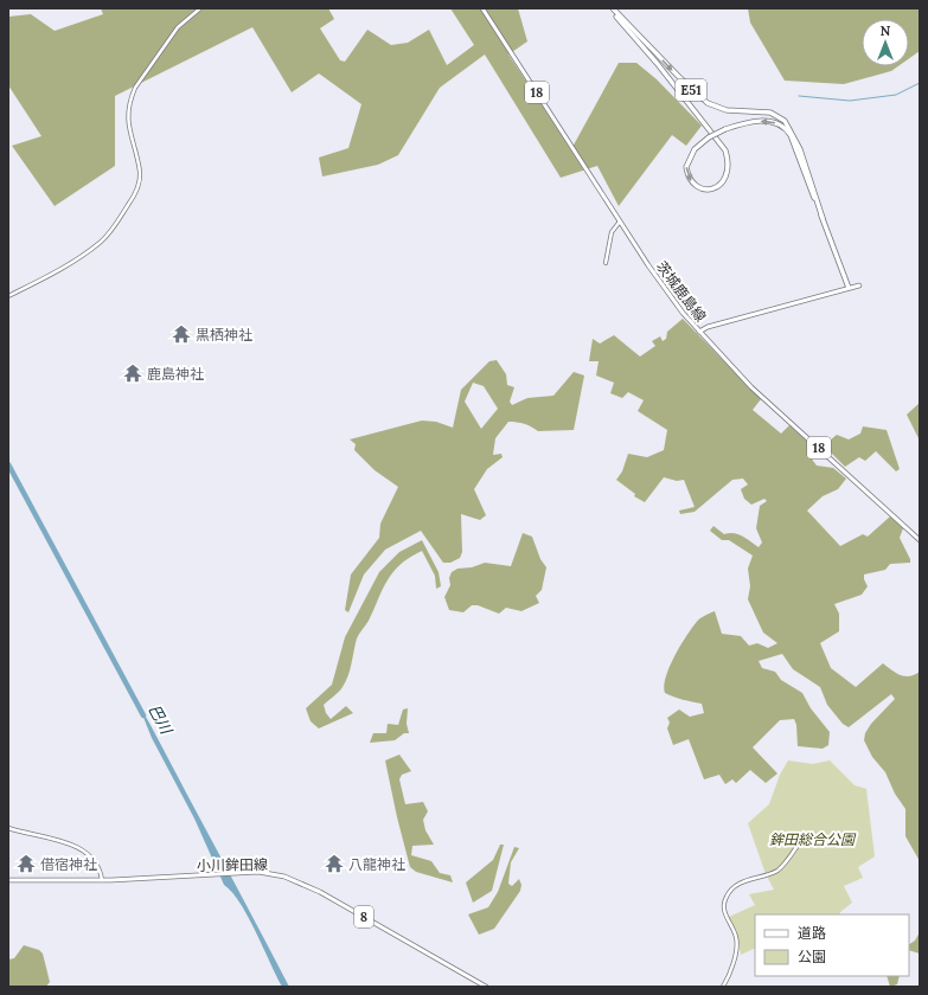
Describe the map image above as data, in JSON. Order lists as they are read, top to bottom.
{
  "streets": {
    "highway": ["E51"],
    "main road": [
      "18",
      "茨城鹿島線",
      "小川鉾田線",
      "8"
    ]
  },
  "water": ["巴川"],
  "parks": ["鉾田総合公園"],
  "places": {
    "temple": [
      "黒栖神社",
      "鹿島神社",
      "借宿神社",
      "八龍神社"
    ]
  },
  "legend": ["道路", "公園"],
  "north": "top"
}
